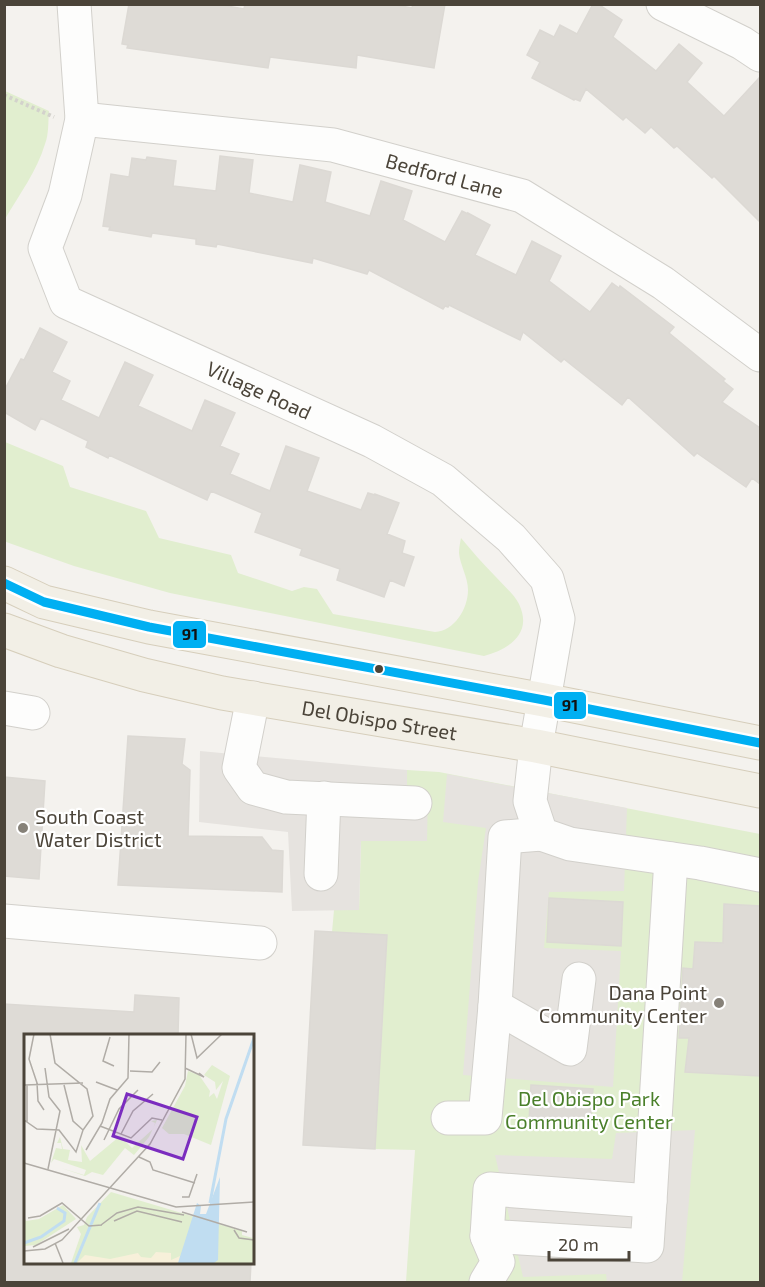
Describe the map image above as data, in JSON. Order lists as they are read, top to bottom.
{
  "streets": {
    "main road": ["Del Obispo Street"],
    "street": ["Bedford Lane", "Village Road"]
  },
  "crossings": [
    ["Bedford Lane", "Village Road"],
    ["Village Road", "Del Obispo Street"]
  ],
  "parks": ["Del Obispo Park Community Center"],
  "places": ["South Coast Water District", "Dana Point Community Center"],
  "lines": ["transit line 91"],
  "scale_bar": "20 m"
}
